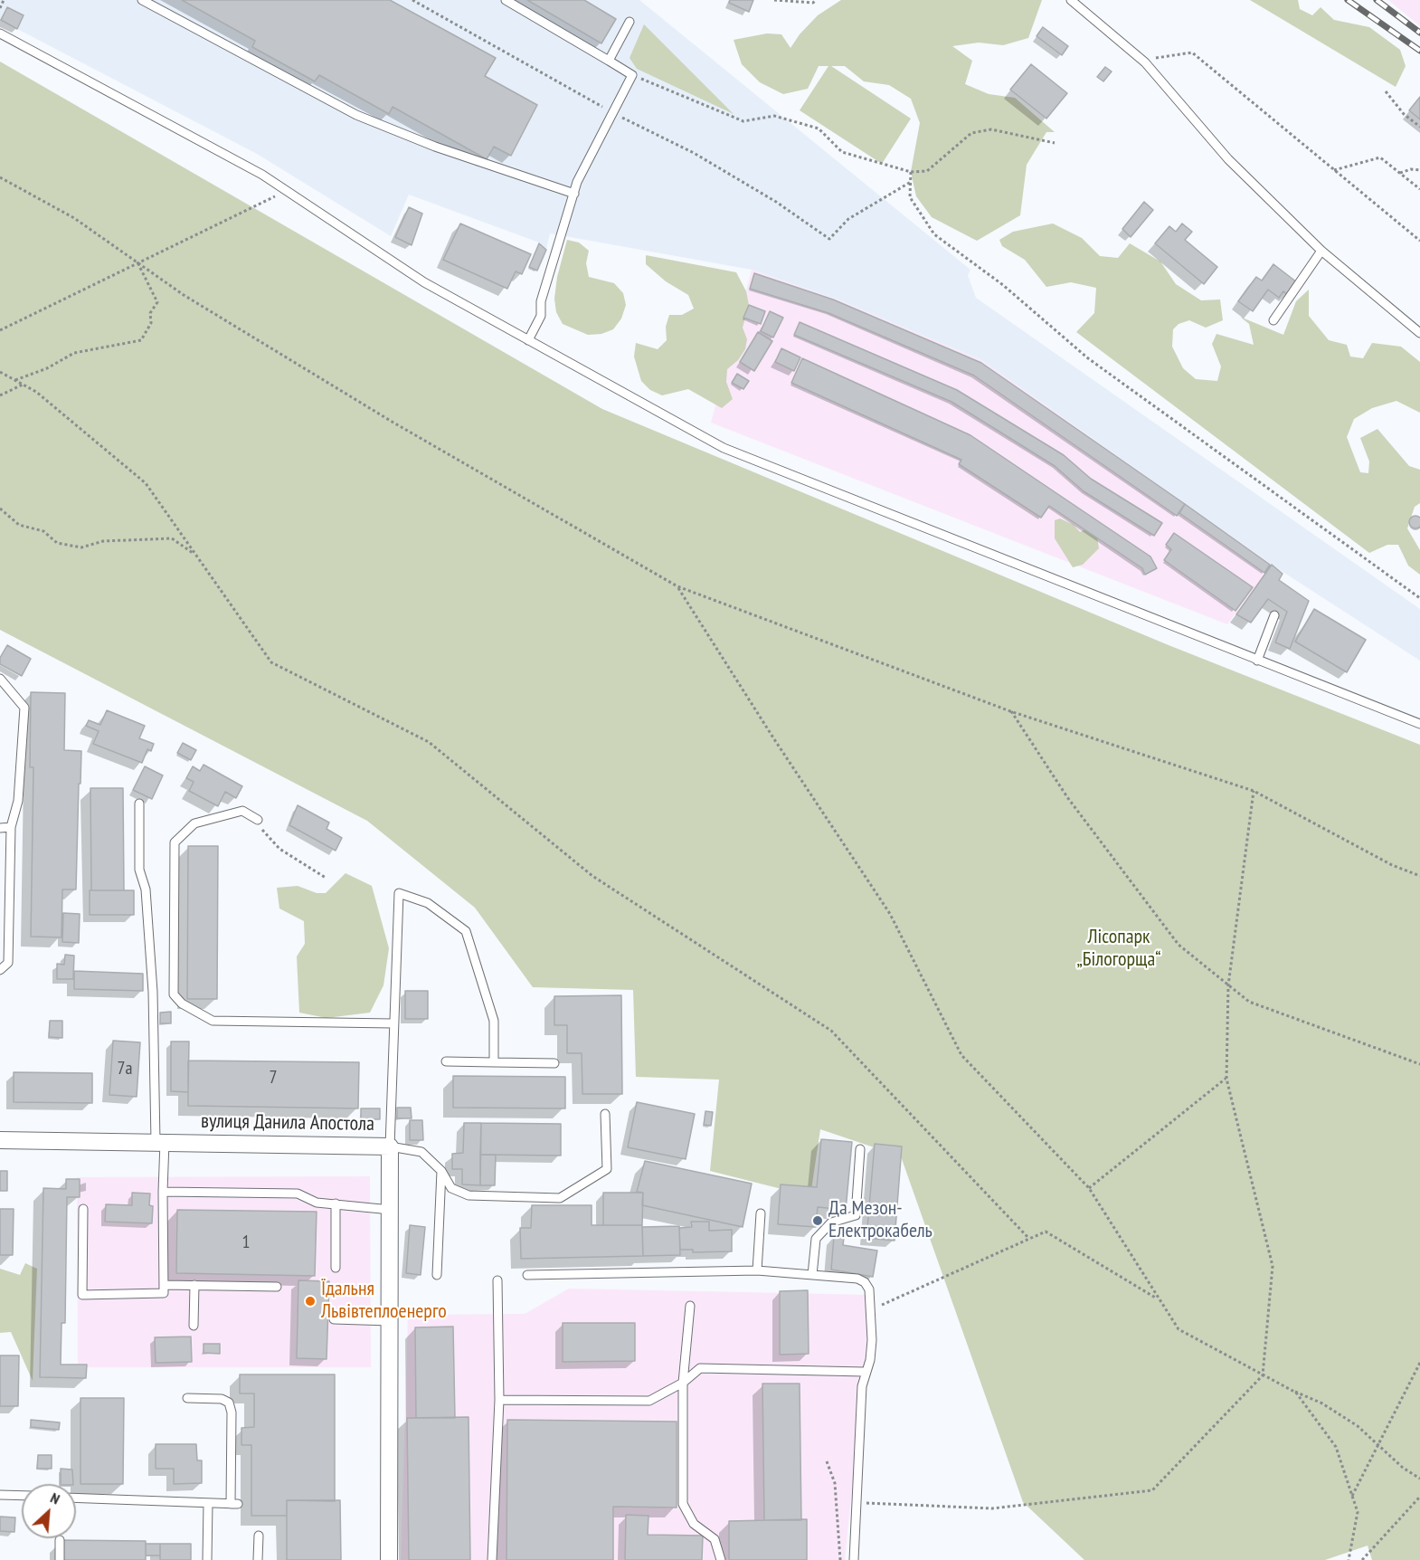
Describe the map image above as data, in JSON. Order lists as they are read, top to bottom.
{
  "streets": {
    "street": ["вулиця Данила Апостола"]
  },
  "parks": ["Лісопарк „Білогорща“"],
  "places": ["Да Мезон- Електрокабель", "Їдальня Львівтеплоенерго"],
  "house_numbers": ["7а", "7", "1"],
  "north": "top right"
}
